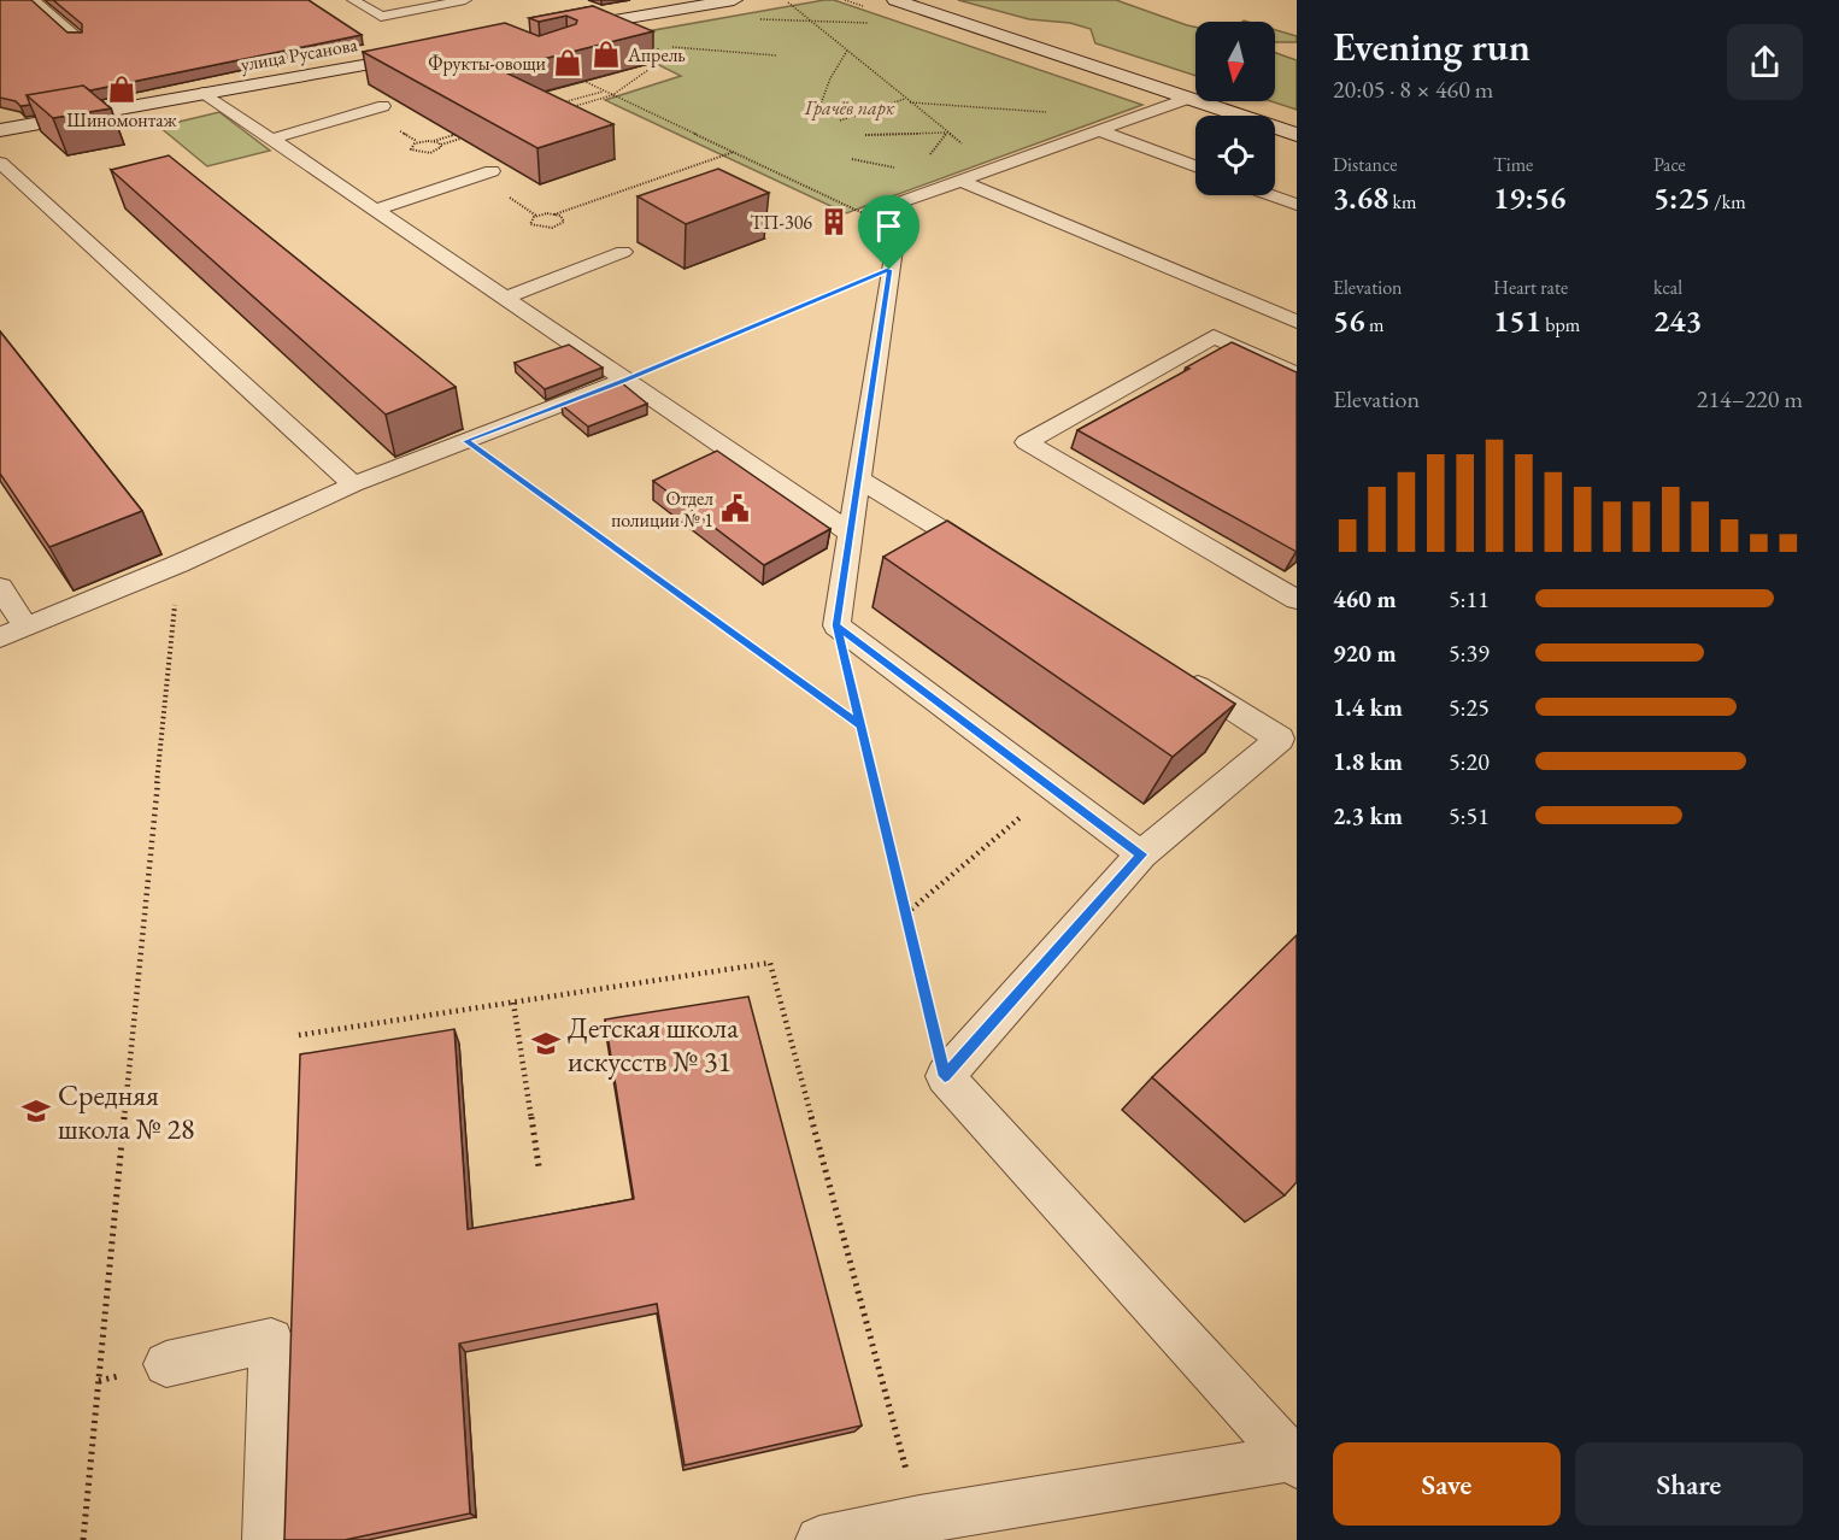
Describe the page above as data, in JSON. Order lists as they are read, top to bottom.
{
  "streets": {
    "street": ["улица Русанова"]
  },
  "parks": ["Грачёв парк"],
  "places": {
    "shop": ["Апрель", "Фрукты-овощи", "Шиномонтаж"],
    "building": ["ТП-306"],
    "public building": ["Отдел полиции № 1"],
    "school or university": ["Детская школа искусств № 31", "Средняя школа № 28"]
  },
  "north": "bottom",
  "page": {
    "heading": ["Evening run", "20:05 · 8 × 460 m"],
    "stats": [
      ["Distance", "3.68 km"],
      ["Time", "19:56"],
      ["Pace", "5:25 /km"],
      ["Elevation", "56 m"],
      ["Heart rate", "151 bpm"],
      ["kcal", "243"]
    ],
    "chart": ["Elevation", "214–220 m"],
    "list": [
      {
        "name": "460 m",
        "note": "5:11"
      },
      {
        "name": "920 m",
        "note": "5:39"
      },
      {
        "name": "1.4 km",
        "note": "5:25"
      },
      {
        "name": "1.8 km",
        "note": "5:20"
      },
      {
        "name": "2.3 km",
        "note": "5:51"
      }
    ],
    "buttons": ["Save", "Share"]
  }
}
